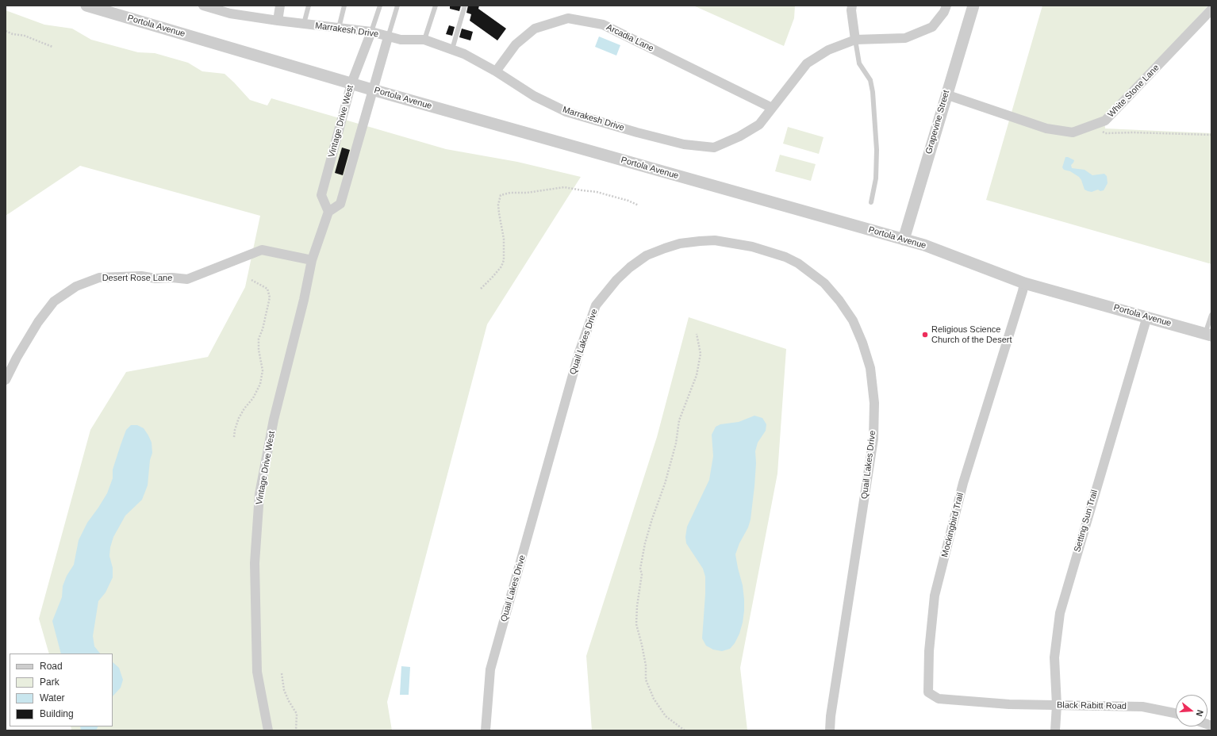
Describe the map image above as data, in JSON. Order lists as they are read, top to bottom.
{
  "streets": {
    "street": [
      "Portola Avenue",
      "Marrakesh Drive",
      "Arcadia Lane",
      "White Stone Lane",
      "Vintage Drive West",
      "Grapevine Street",
      "Desert Rose Lane",
      "Quail Lakes Drive",
      "Setting Sun Trail",
      "Mockingbird Trail",
      "Black Rabitt Road"
    ]
  },
  "crossings": [
    ["Portola Avenue", "Vintage Drive West"],
    ["Portola Avenue", "Grapevine Street"],
    ["Portola Avenue", "Setting Sun Trail"],
    ["Portola Avenue", "Mockingbird Trail"],
    ["Marrakesh Drive", "Arcadia Lane"],
    ["Marrakesh Drive", "Vintage Drive West"],
    ["White Stone Lane", "Grapevine Street"],
    ["Vintage Drive West", "Desert Rose Lane"],
    ["Setting Sun Trail", "Black Rabitt Road"],
    ["Mockingbird Trail", "Black Rabitt Road"]
  ],
  "places": ["Religious Science Church of the Desert"],
  "legend": [
    "Road",
    "Park",
    "Water",
    "Building"
  ],
  "north": "right"
}
